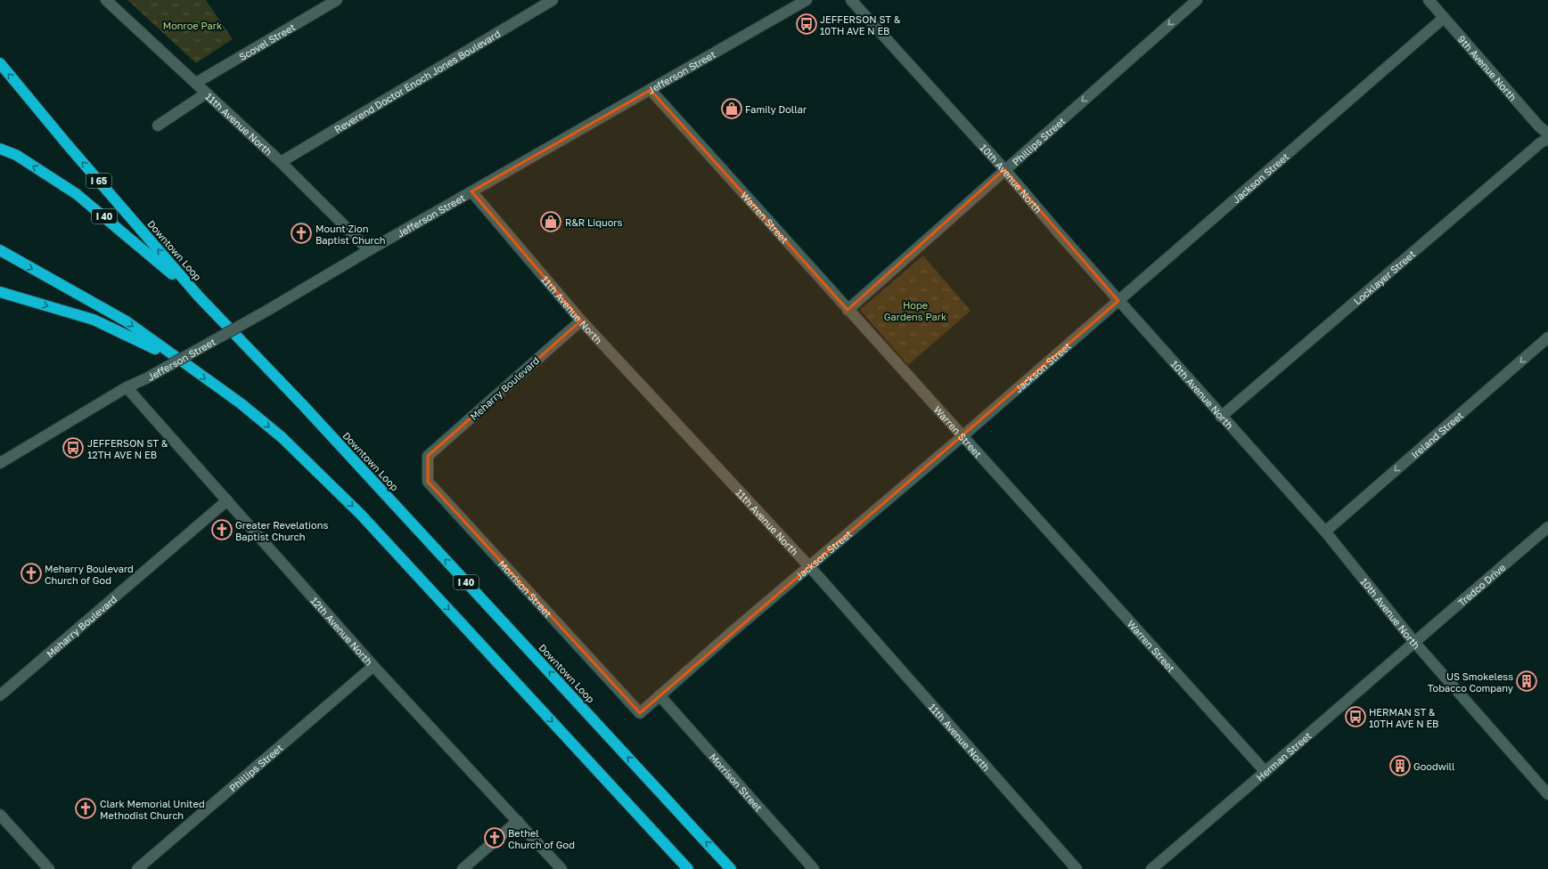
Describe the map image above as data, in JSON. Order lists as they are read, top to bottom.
{
  "streets": {
    "highway": ["I 65", "I 40", "Downtown Loop"],
    "street": [
      "Scovel Street",
      "9th Avenue North",
      "Jefferson Street",
      "Reverend Doctor Enoch Jones Boulevard",
      "11th Avenue North",
      "Phillips Street",
      "Jackson Street",
      "10th Avenue North",
      "Warren Street",
      "Locklayer Street",
      "Meharry Boulevard",
      "Ireland Street",
      "Tredco Drive",
      "Morrison Street",
      "12th Avenue North",
      "Herman Street"
    ]
  },
  "crossings": [
    ["Scovel Street", "11th Avenue North"],
    ["9th Avenue North", "Jackson Street"],
    ["Jefferson Street", "11th Avenue North"],
    ["Jefferson Street", "Warren Street"],
    ["Jefferson Street", "12th Avenue North"],
    ["Reverend Doctor Enoch Jones Boulevard", "11th Avenue North"],
    ["11th Avenue North", "Jackson Street"],
    ["11th Avenue North", "Meharry Boulevard"],
    ["Phillips Street", "10th Avenue North"],
    ["Phillips Street", "Warren Street"],
    ["Phillips Street", "12th Avenue North"],
    ["Jackson Street", "10th Avenue North"],
    ["Jackson Street", "Warren Street"],
    ["Jackson Street", "Morrison Street"],
    ["10th Avenue North", "Locklayer Street"],
    ["10th Avenue North", "Ireland Street"],
    ["10th Avenue North", "Tredco Drive"],
    ["10th Avenue North", "Herman Street"],
    ["I 40", "Downtown Loop"],
    ["Warren Street", "Herman Street"],
    ["Meharry Boulevard", "Morrison Street"],
    ["Meharry Boulevard", "12th Avenue North"],
    ["Tredco Drive", "Herman Street"]
  ],
  "one_way": ["Ireland Street"],
  "parks": ["Monroe Park", "Hope Gardens Park"],
  "places": {
    "bus stop": ["JEFFERSON ST & 10TH AVE N EB", "JEFFERSON ST & 12TH AVE N EB", "HERMAN ST & 10TH AVE N EB"],
    "shop": ["Family Dollar", "R&R Liquors"],
    "church": [
      "Mount Zion Baptist Church",
      "Greater Revelations Baptist Church",
      "Meharry Boulevard Church of God",
      "Clark Memorial United Methodist Church",
      "Bethel Church of God"
    ],
    "building": ["US Smokeless Tobacco Company", "Goodwill"]
  }
}
